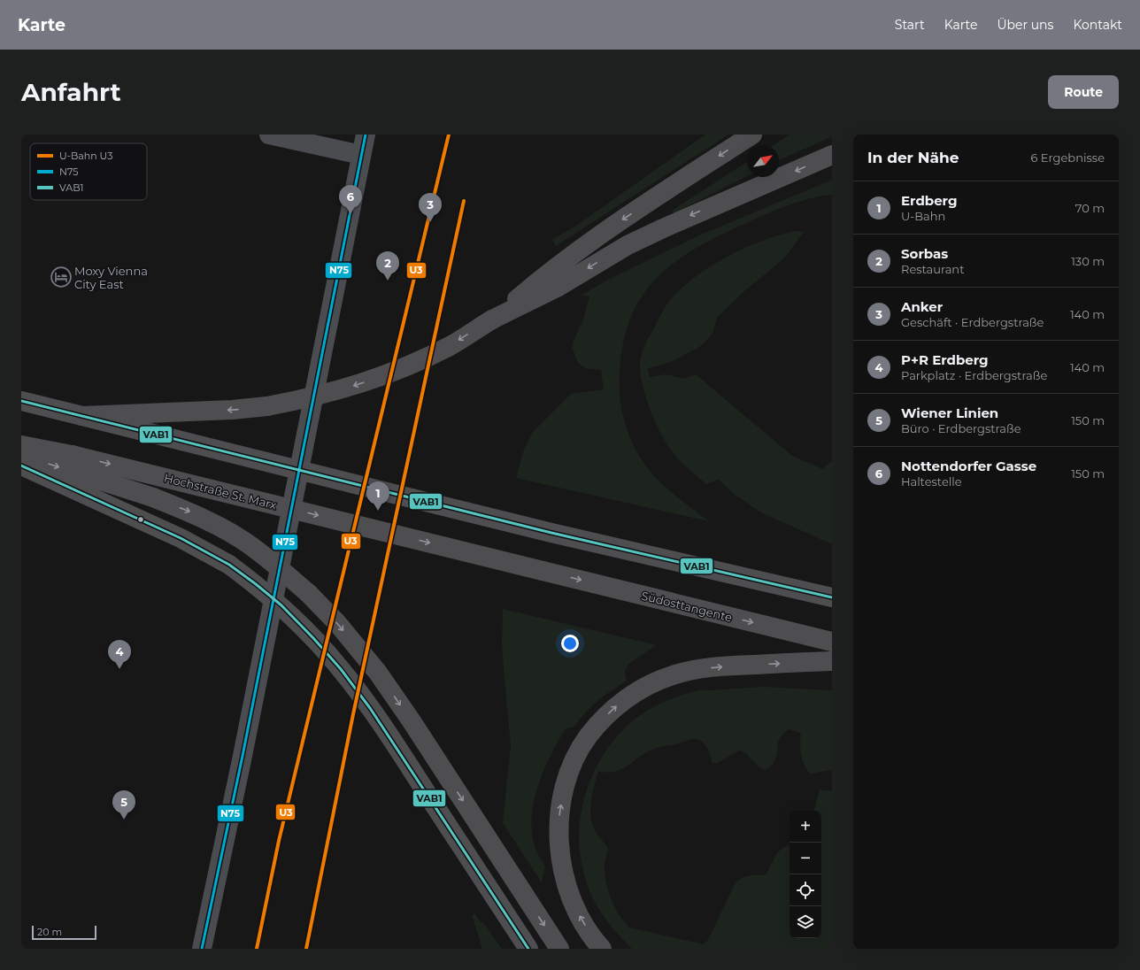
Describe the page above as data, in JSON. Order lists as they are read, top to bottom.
{
  "streets": {
    "highway": ["Hochstraße St. Marx", "Südosttangente"]
  },
  "crossings": [
    ["Hochstraße St. Marx", "Südosttangente"]
  ],
  "places": {
    "hotel": ["Moxy Vienna City East"]
  },
  "lines": ["metro line U3", "transit line N75", "transit line VAB1"],
  "legend": ["U-Bahn U3", "N75", "VAB1"],
  "scale_bar": "20 m",
  "north": "top right",
  "page": {
    "header": "Karte",
    "nav": [
      "Start",
      "Karte",
      "Über uns",
      "Kontakt"
    ],
    "buttons": "Route",
    "title": "Anfahrt",
    "heading": ["In der Nähe", "6 Ergebnisse"],
    "list": [
      {
        "mark": "1",
        "name": "Erdberg",
        "note": "U-Bahn",
        "value": "70 m"
      },
      {
        "mark": "2",
        "name": "Sorbas",
        "note": "Restaurant",
        "value": "130 m"
      },
      {
        "mark": "3",
        "name": "Anker",
        "note": "Geschäft · Erdbergstraße",
        "value": "140 m"
      },
      {
        "mark": "4",
        "name": "P+R Erdberg",
        "note": "Parkplatz · Erdbergstraße",
        "value": "140 m"
      },
      {
        "mark": "5",
        "name": "Wiener Linien",
        "note": "Büro · Erdbergstraße",
        "value": "150 m"
      },
      {
        "mark": "6",
        "name": "Nottendorfer Gasse",
        "note": "Haltestelle",
        "value": "150 m"
      }
    ],
    "pins": [
      "6",
      "3",
      "2",
      "1",
      "4",
      "5"
    ],
    "map_buttons": ["+", "−"],
    "scale": "20 m"
  }
}
